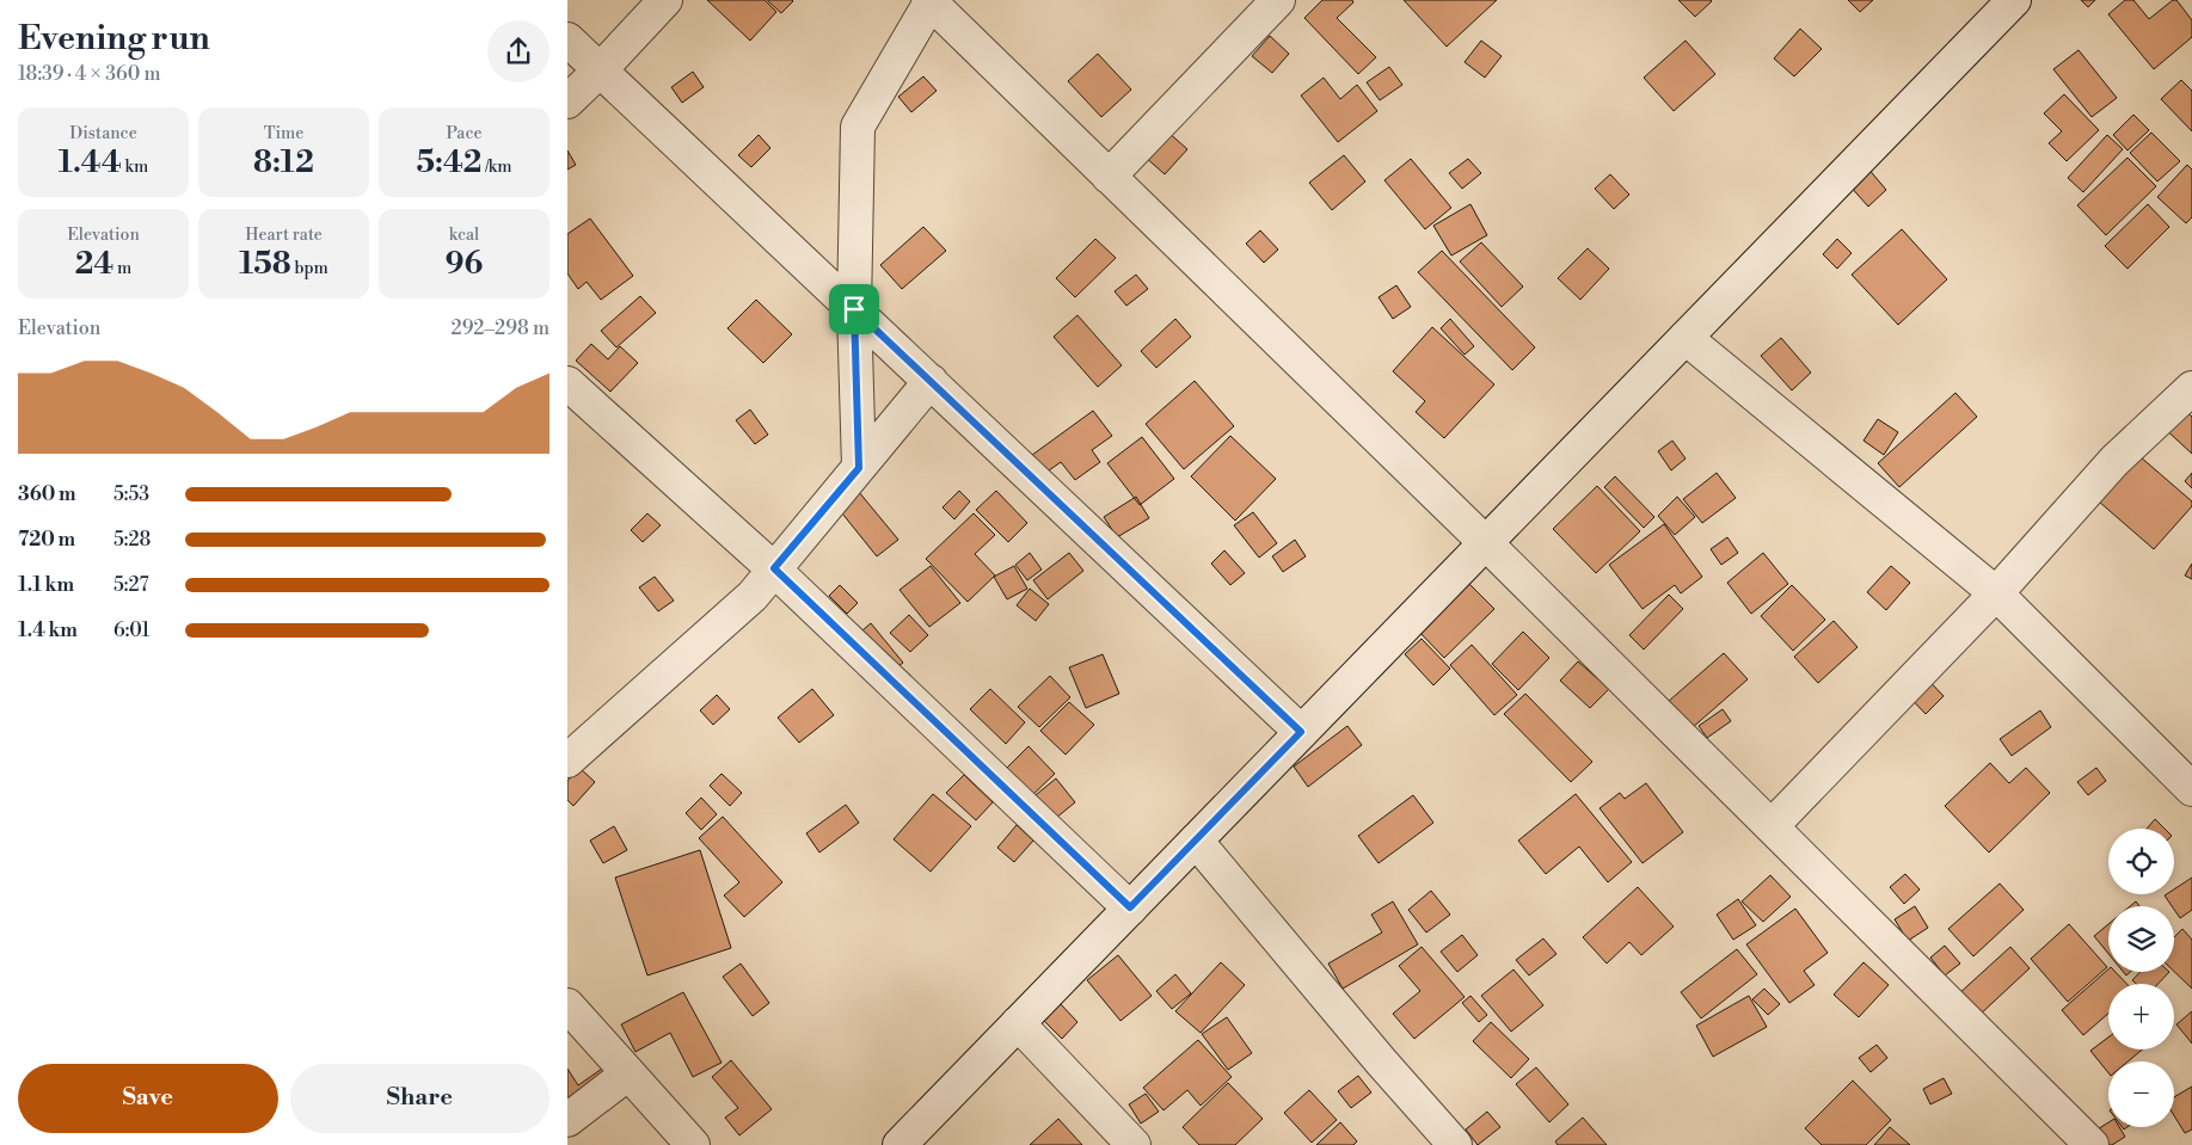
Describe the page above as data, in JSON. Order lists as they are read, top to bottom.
{
  "page": {
    "heading": ["Evening run", "18:39 · 4 × 360 m"],
    "stats": [
      ["Distance", "1.44 km"],
      ["Time", "8:12"],
      ["Pace", "5:42 /km"],
      ["Elevation", "24 m"],
      ["Heart rate", "158 bpm"],
      ["kcal", "96"]
    ],
    "chart": ["Elevation", "292–298 m"],
    "list": [
      {
        "name": "360 m",
        "note": "5:53"
      },
      {
        "name": "720 m",
        "note": "5:28"
      },
      {
        "name": "1.1 km",
        "note": "5:27"
      },
      {
        "name": "1.4 km",
        "note": "6:01"
      }
    ],
    "map_buttons": ["+", "−"],
    "buttons": ["Save", "Share"]
  }
}
